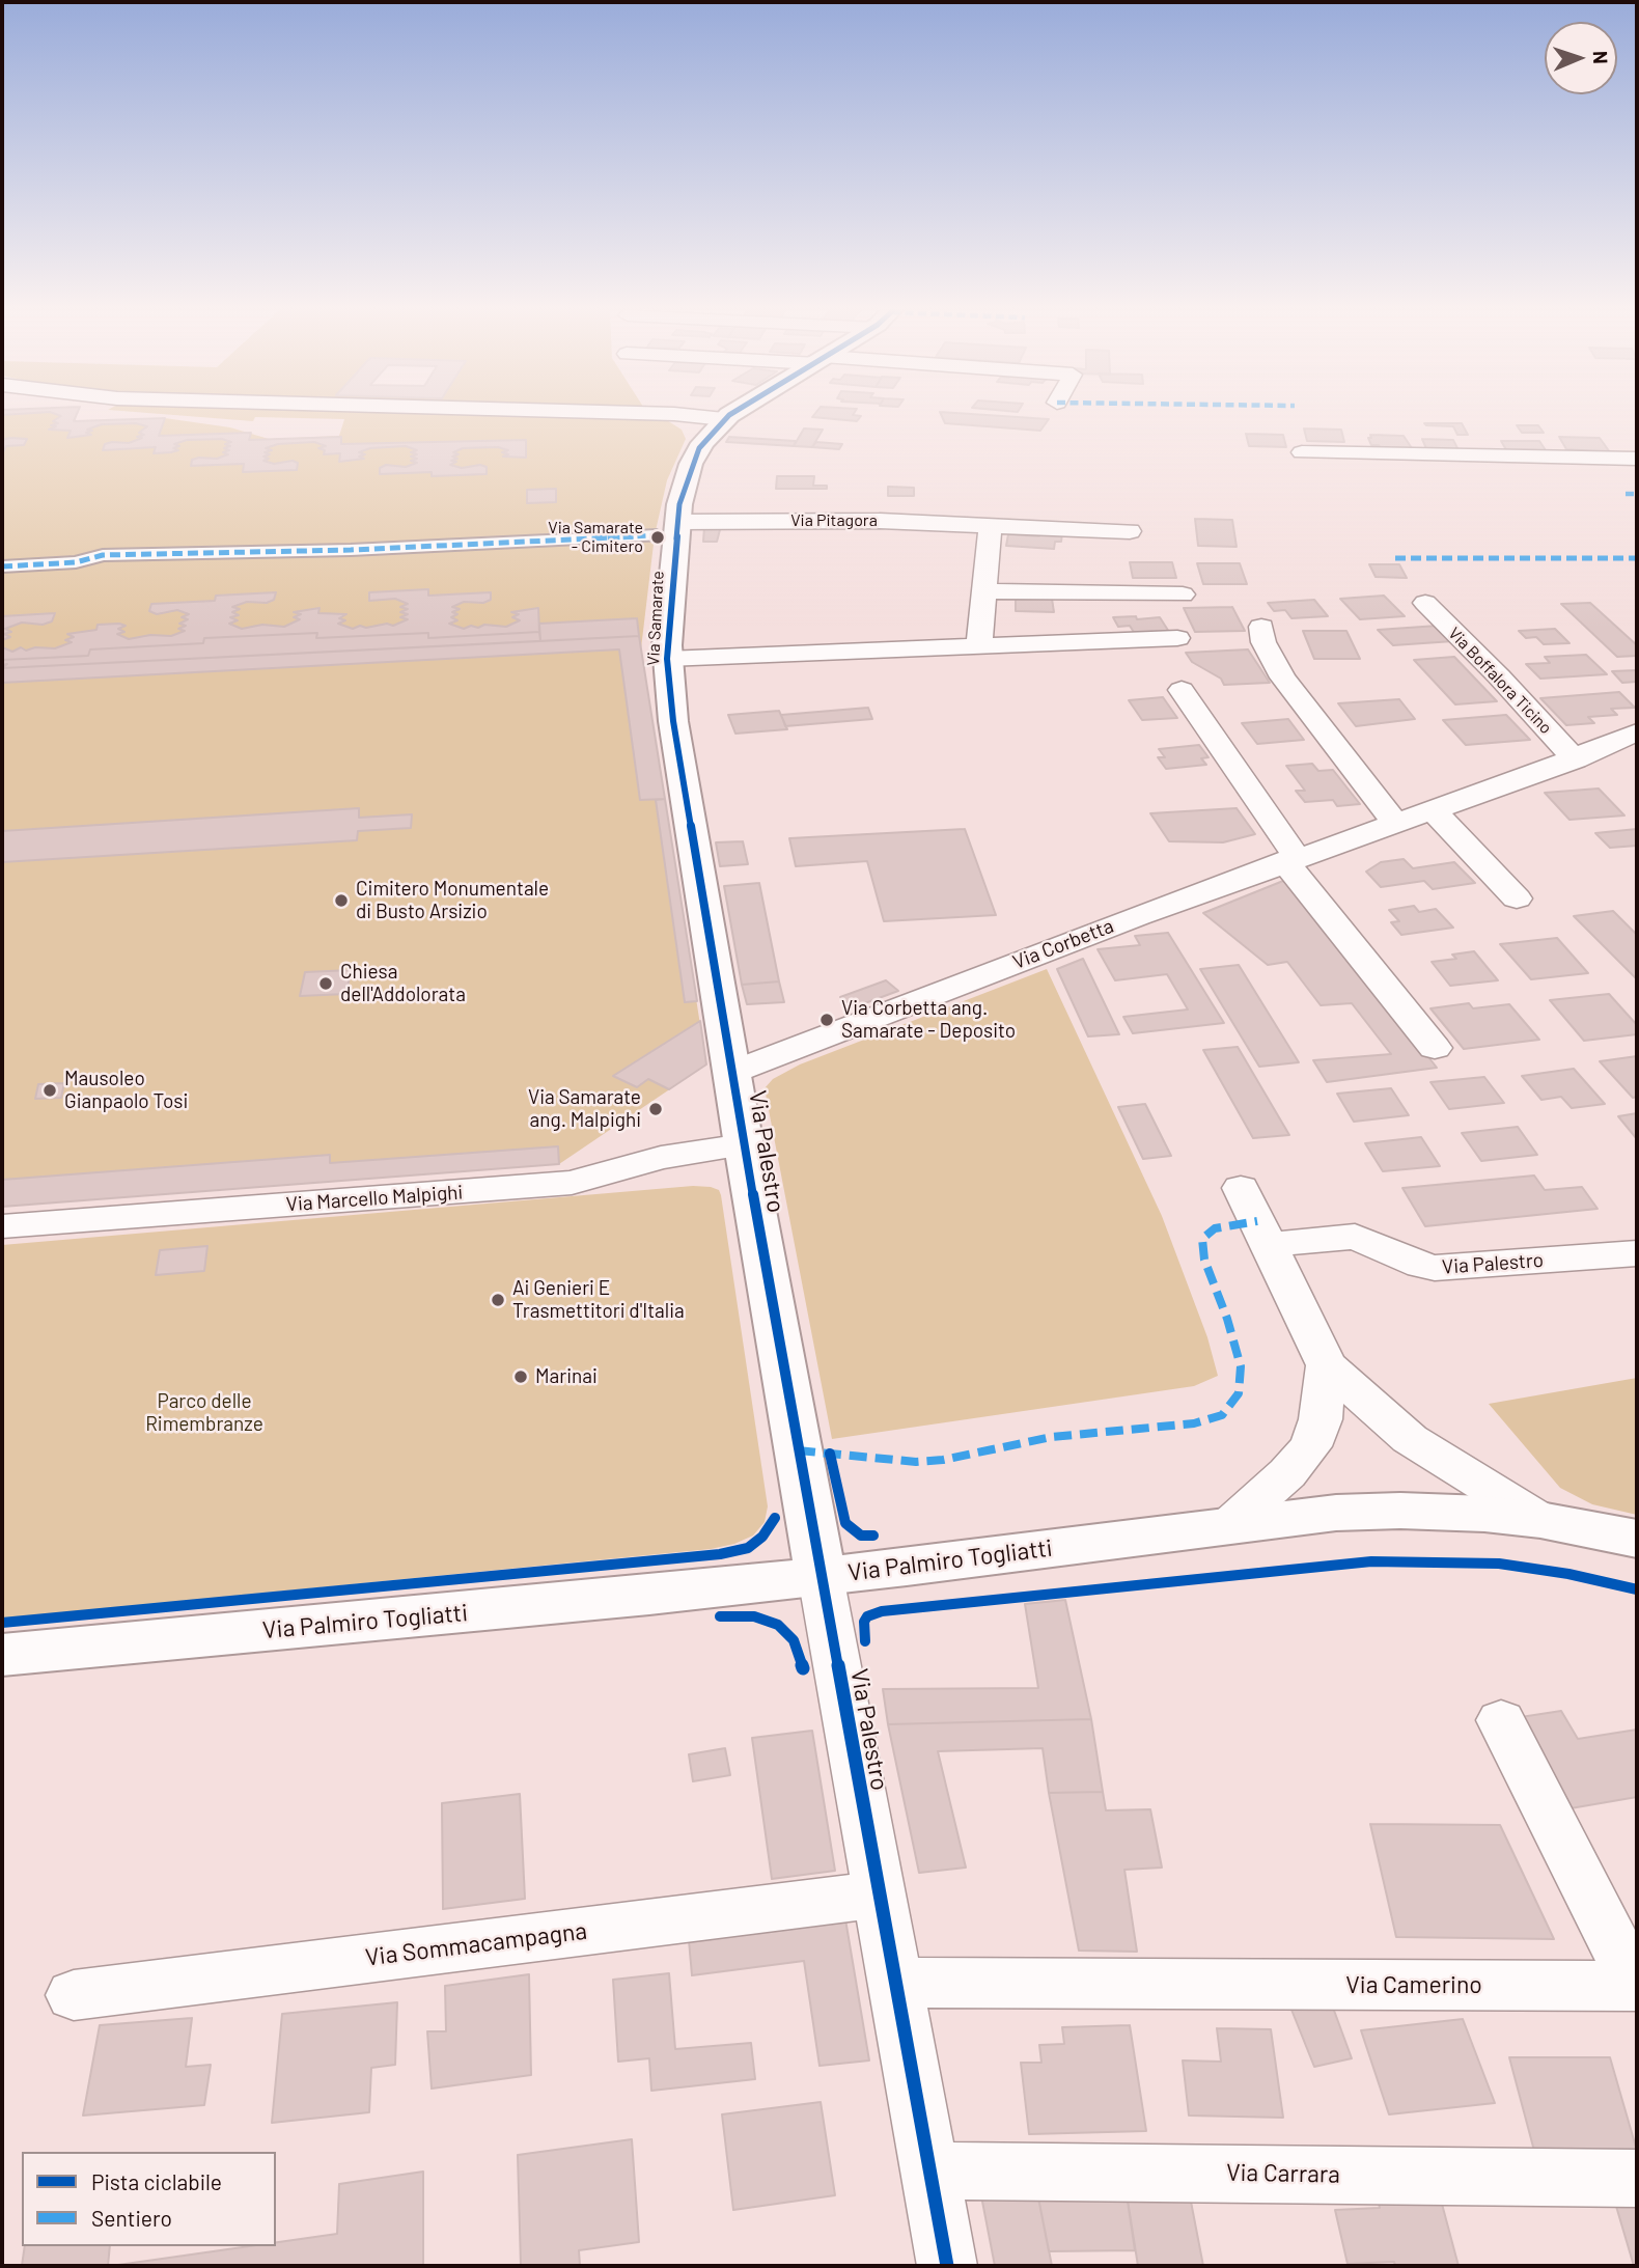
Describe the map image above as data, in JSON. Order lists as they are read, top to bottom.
{
  "streets": {
    "street": [
      "Via Pitagora",
      "Via Samarate",
      "Via Boffalora Ticino",
      "Via Corbetta",
      "Via Palestro",
      "Via Marcello Malpighi",
      "Via Palmiro Togliatti",
      "Via Sommacampagna",
      "Via Camerino",
      "Via Carrara"
    ]
  },
  "crossings": [
    ["Via Pitagora", "Via Samarate"],
    ["Via Samarate", "Via Corbetta"],
    ["Via Samarate", "Via Palestro"],
    ["Via Boffalora Ticino", "Via Corbetta"],
    ["Via Corbetta", "Via Palestro"],
    ["Via Palestro", "Via Marcello Malpighi"],
    ["Via Palestro", "Via Palmiro Togliatti"],
    ["Via Palestro", "Via Sommacampagna"],
    ["Via Palestro", "Via Camerino"],
    ["Via Palestro", "Via Carrara"]
  ],
  "parks": ["Parco delle Rimembranze"],
  "places": [
    "Via Samarate - Cimitero",
    "Cimitero Monumentale di Busto Arsizio",
    "Chiesa dell'Addolorata",
    "Via Corbetta ang. Samarate - Deposito",
    "Mausoleo Gianpaolo Tosi",
    "Via Samarate ang. Malpighi",
    "Ai Genieri E Trasmettitori d'Italia",
    "Marinai"
  ],
  "legend": ["Pista ciclabile", "Sentiero"],
  "north": "right"
}
